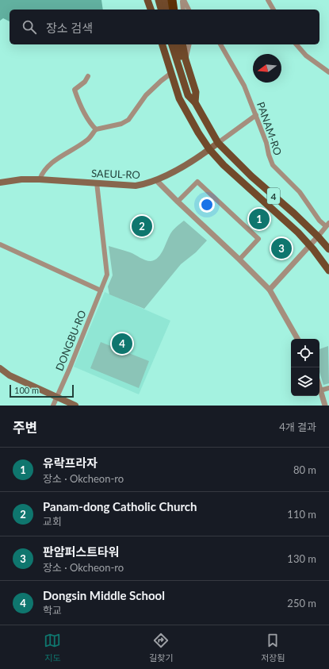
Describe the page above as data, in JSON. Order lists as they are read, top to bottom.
{
  "streets": {
    "main road": ["SAEUL-RO", "4"],
    "street": ["PANAM-RO", "DONGBU-RO"]
  },
  "crossings": [
    ["SAEUL-RO", "4"],
    ["SAEUL-RO", "DONGBU-RO"]
  ],
  "scale_bar": "100 m",
  "north": "left",
  "page": {
    "search": "장소 검색",
    "pins": [
      "1",
      "2",
      "3",
      "4"
    ],
    "scale": "100 m",
    "heading": ["주변", "4개 결과"],
    "list": [
      {
        "mark": "1",
        "name": "유락프라자",
        "note": "장소 · Okcheon-ro",
        "value": "80 m"
      },
      {
        "mark": "2",
        "name": "Panam-dong Catholic Church",
        "note": "교회",
        "value": "110 m"
      },
      {
        "mark": "3",
        "name": "판암퍼스트타워",
        "note": "장소 · Okcheon-ro",
        "value": "130 m"
      },
      {
        "mark": "4",
        "name": "Dongsin Middle School",
        "note": "학교",
        "value": "250 m"
      }
    ],
    "nav": ["지도", "길찾기", "저장됨"]
  }
}
